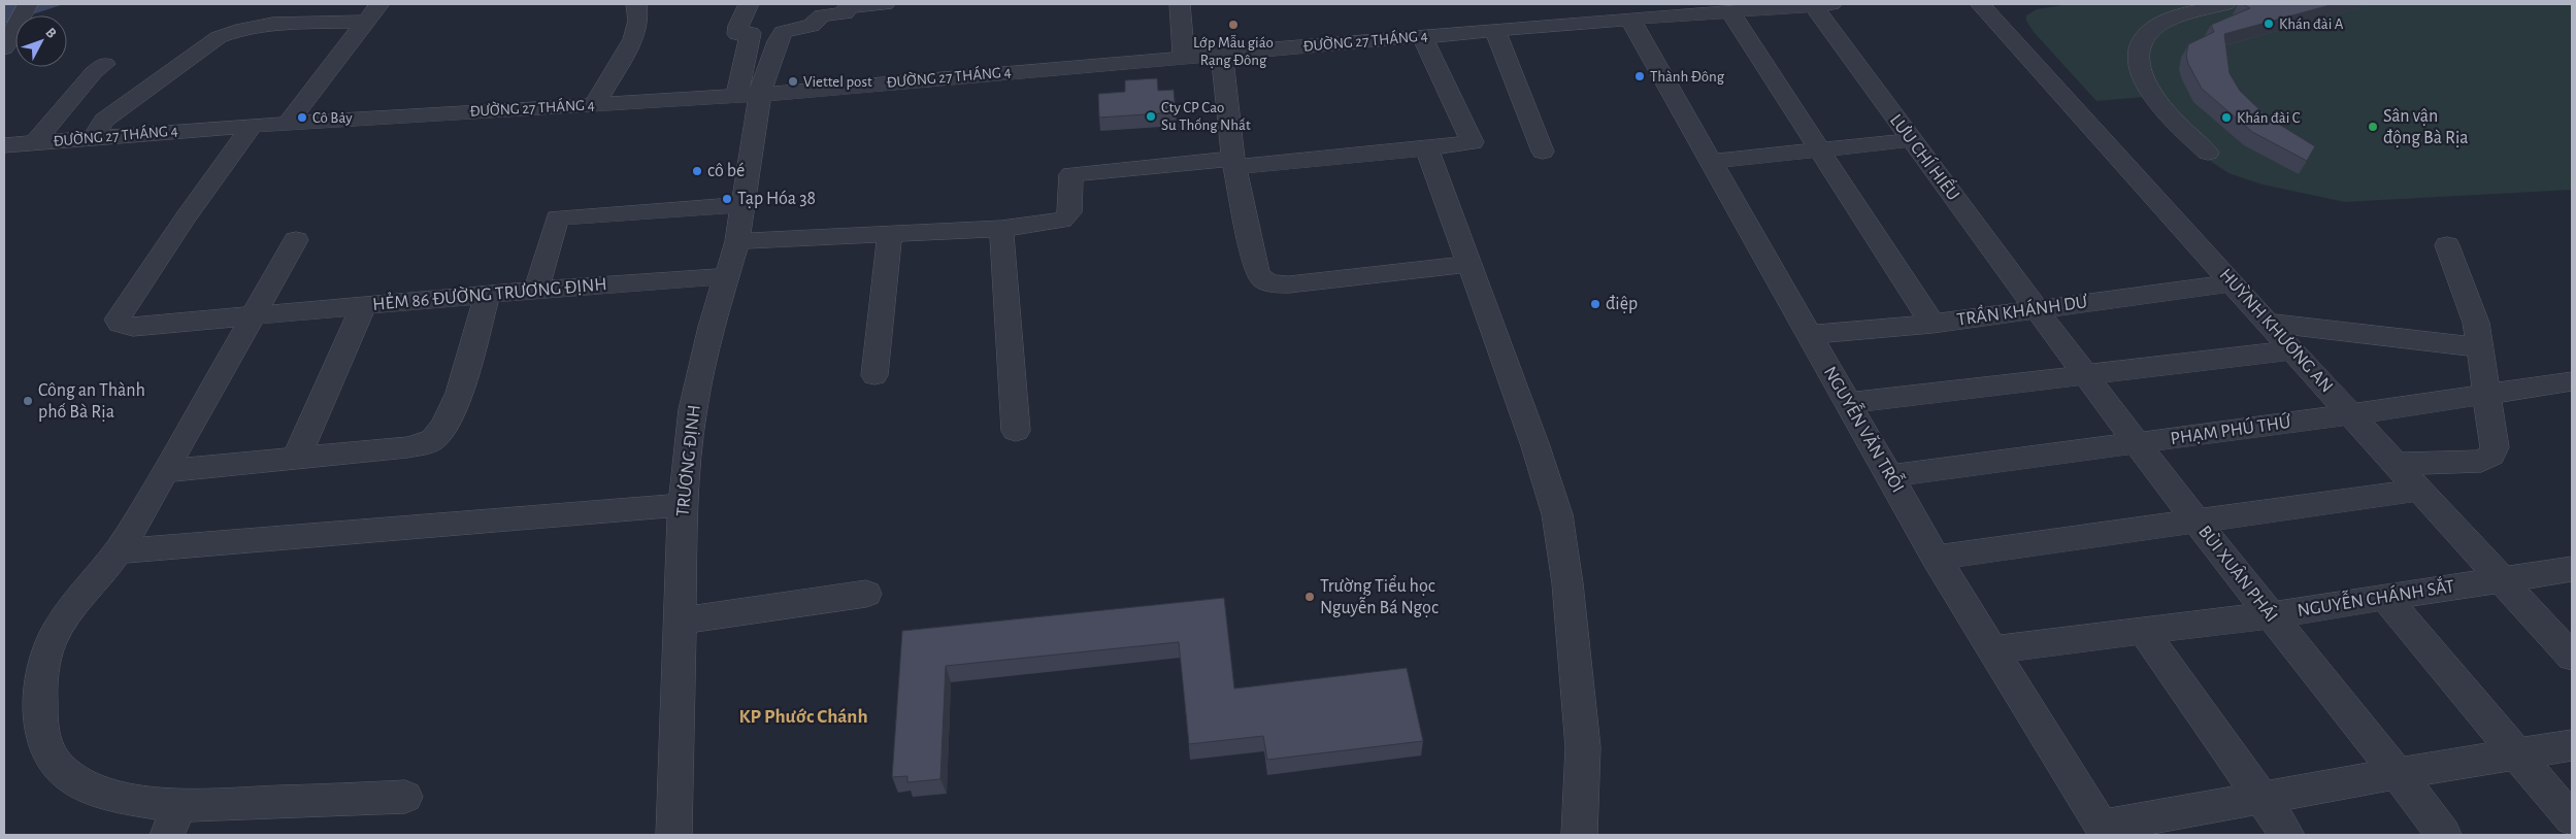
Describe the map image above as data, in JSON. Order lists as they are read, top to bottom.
{
  "streets": {
    "street": [
      "ĐƯỜNG 27 THÁNG 4",
      "LƯU CHÍ HIẾU",
      "HẺM 86 ĐƯỜNG TRƯƠNG ĐỊNH",
      "TRẦN KHÁNH DƯ",
      "HUỲNH KHƯƠNG AN",
      "NGUYỄN VĂN TRỖI",
      "PHẠM PHÚ THỨ",
      "TRƯƠNG ĐỊNH",
      "BÙI XUÂN PHÁI",
      "NGUYỄN CHÁNH SẮT"
    ]
  },
  "crossings": [
    ["ĐƯỜNG 27 THÁNG 4", "LƯU CHÍ HIẾU"],
    ["ĐƯỜNG 27 THÁNG 4", "HẺM 86 ĐƯỜNG TRƯƠNG ĐỊNH"],
    ["ĐƯỜNG 27 THÁNG 4", "NGUYỄN VĂN TRỖI"],
    ["ĐƯỜNG 27 THÁNG 4", "TRƯƠNG ĐỊNH"],
    ["LƯU CHÍ HIẾU", "TRẦN KHÁNH DƯ"],
    ["LƯU CHÍ HIẾU", "BÙI XUÂN PHÁI"],
    ["HẺM 86 ĐƯỜNG TRƯƠNG ĐỊNH", "TRƯƠNG ĐỊNH"],
    ["TRẦN KHÁNH DƯ", "HUỲNH KHƯƠNG AN"],
    ["TRẦN KHÁNH DƯ", "NGUYỄN VĂN TRỖI"],
    ["TRẦN KHÁNH DƯ", "BÙI XUÂN PHÁI"],
    ["HUỲNH KHƯƠNG AN", "PHẠM PHÚ THỨ"],
    ["HUỲNH KHƯƠNG AN", "NGUYỄN CHÁNH SẮT"],
    ["NGUYỄN VĂN TRỖI", "PHẠM PHÚ THỨ"],
    ["NGUYỄN VĂN TRỖI", "NGUYỄN CHÁNH SẮT"],
    ["PHẠM PHÚ THỨ", "BÙI XUÂN PHÁI"],
    ["BÙI XUÂN PHÁI", "NGUYỄN CHÁNH SẮT"]
  ],
  "districts": ["KP Phước Chánh"],
  "places": [
    "Khán đài A",
    "Lớp Mẫu giáo Rạng Đông",
    "Thành Đông",
    "Viettel post",
    "Cty CP Cao Su Thống Nhất",
    "Cô Bảy",
    "Khán đài C",
    "Sân vận động Bà Rịa",
    "cô bé",
    "Tạp Hóa 38",
    "điệp",
    "Công an Thành phố Bà Rịa",
    "Trường Tiểu học Nguyễn Bá Ngọc"
  ],
  "north": "top right"
}
